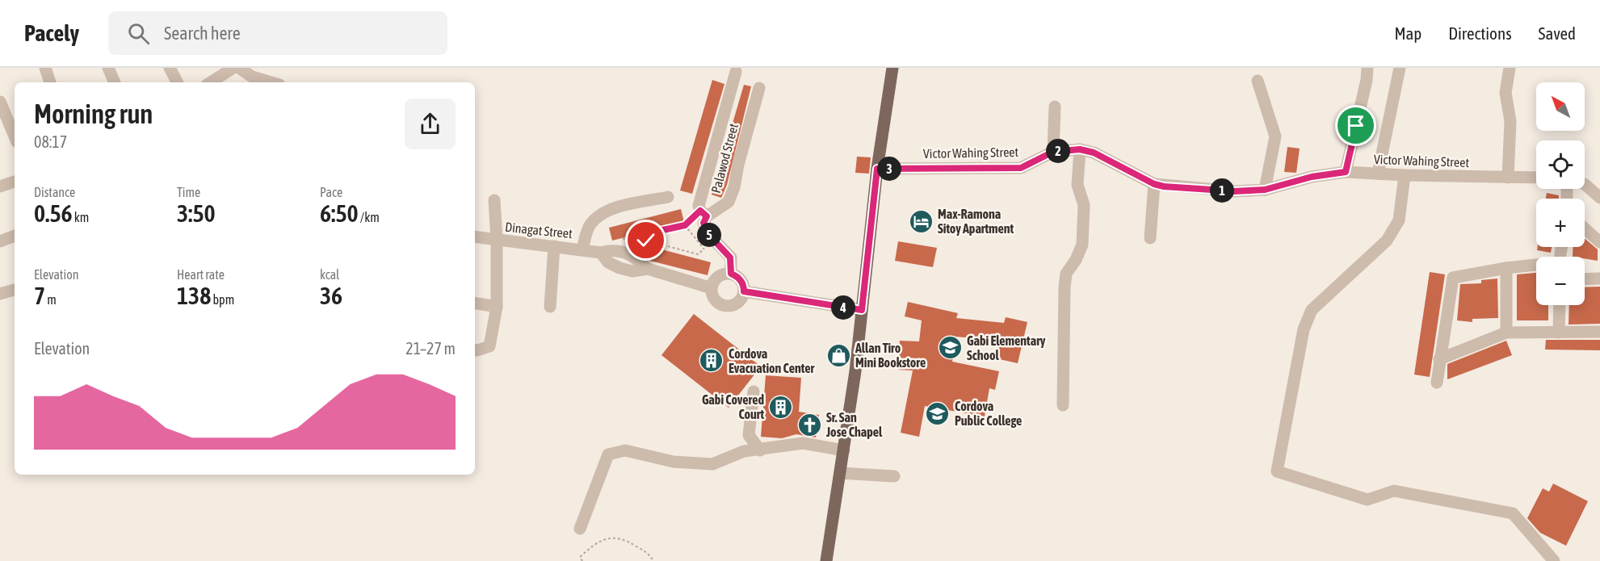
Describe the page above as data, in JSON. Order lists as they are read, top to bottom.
{
  "streets": {
    "street": ["Victor Wahing Street", "Palawod Street", "Dinagat Street"]
  },
  "places": {
    "hotel": ["Max-Ramona Sitoy Apartment"],
    "school or university": ["Gabi Elementary School", "Cordova Public College"],
    "shop": ["Allan Tiro Mini Bookstore"],
    "building": ["Cordova Evacuation Center", "Gabi Covered Court"],
    "church": ["Sr. San Jose Chapel"]
  },
  "north": "top left",
  "page": {
    "header": "Pacely",
    "search": "Search here",
    "nav": ["Map", "Directions", "Saved"],
    "map_buttons": ["+", "−"],
    "heading": ["Morning run", "08:17"],
    "pins": [
      "2",
      "3",
      "1",
      "5",
      "4"
    ],
    "stats": [
      ["Distance", "0.56 km"],
      ["Time", "3:50"],
      ["Pace", "6:50 /km"],
      ["Elevation", "7 m"],
      ["Heart rate", "138 bpm"],
      ["kcal", "36"]
    ],
    "chart": ["Elevation", "21–27 m"]
  }
}
